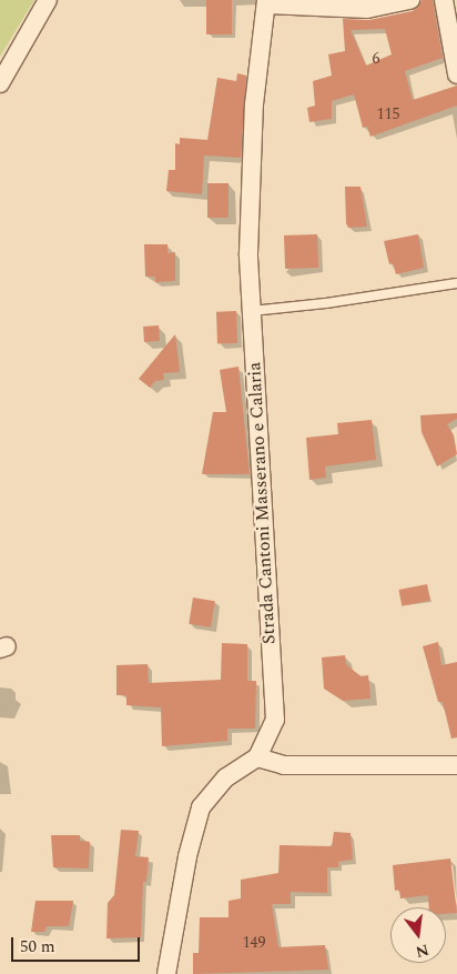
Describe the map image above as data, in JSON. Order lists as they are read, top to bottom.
{
  "streets": {
    "street": ["Strada Cantoni Masserano e Calaria"]
  },
  "house_numbers": ["6", "115", "149"],
  "scale_bar": "50 m",
  "north": "bottom"
}
